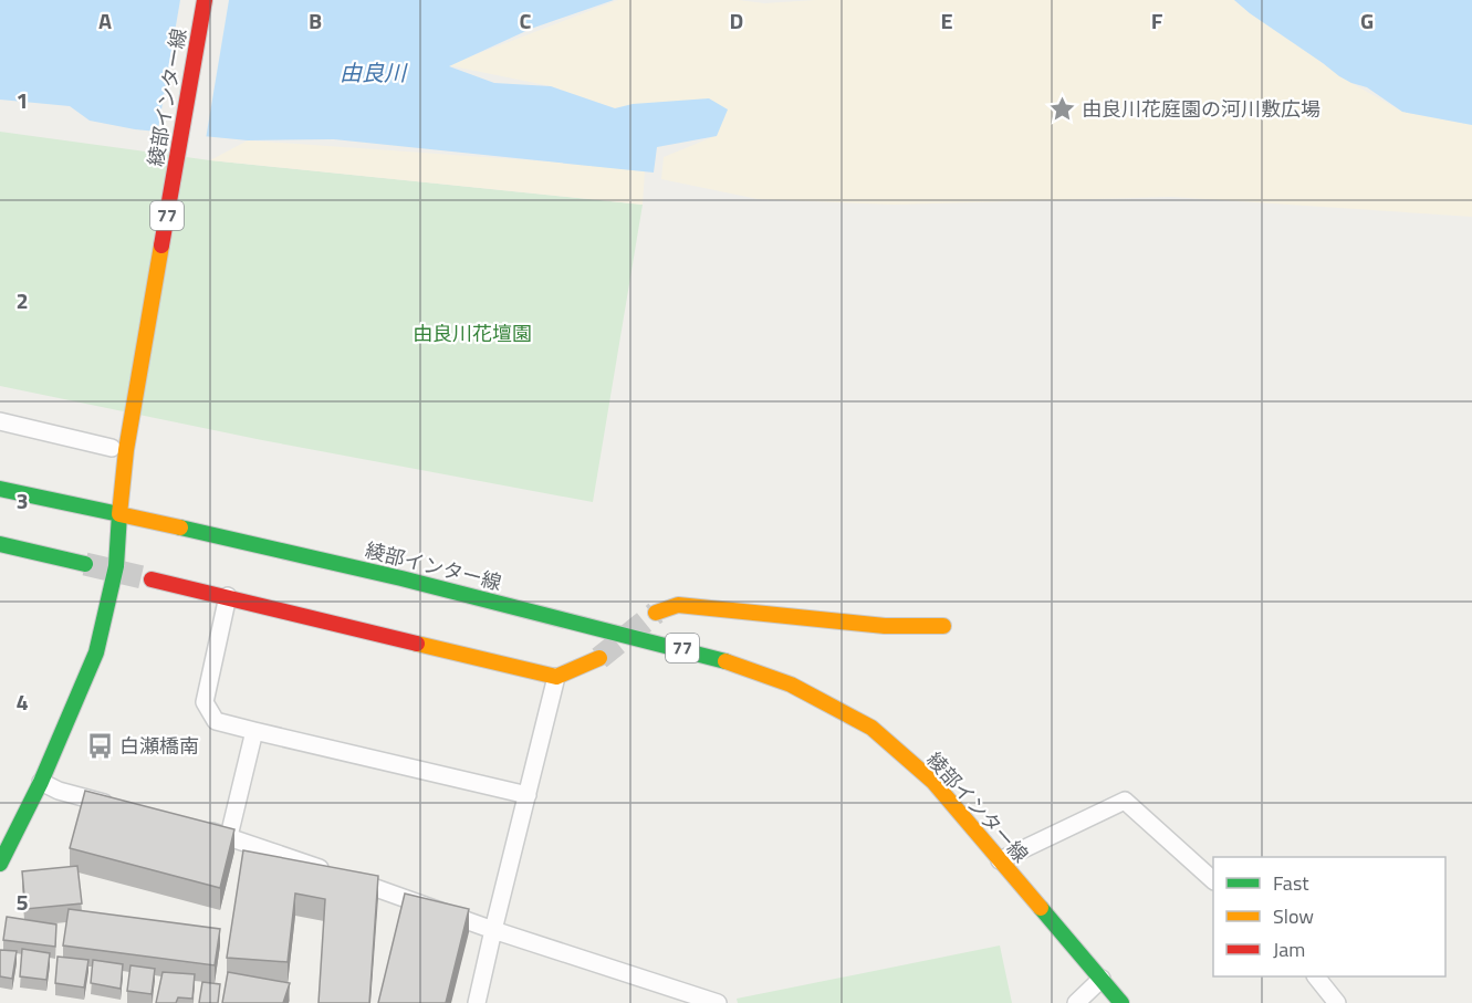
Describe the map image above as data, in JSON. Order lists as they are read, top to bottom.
{
  "streets": {
    "main road": ["綾部インター線", "77"]
  },
  "water": ["由良川"],
  "parks": ["由良川花壇園"],
  "places": {
    "place": ["由良川花庭園の河川敷広場"],
    "bus stop": ["白瀬橋南"]
  },
  "legend": ["Fast", "Slow", "Jam"],
  "grid": {
    "columns": [
      "A",
      "B",
      "C",
      "D",
      "E",
      "F",
      "G"
    ],
    "rows": [
      "1",
      "2",
      "3",
      "4",
      "5"
    ]
  }
}
